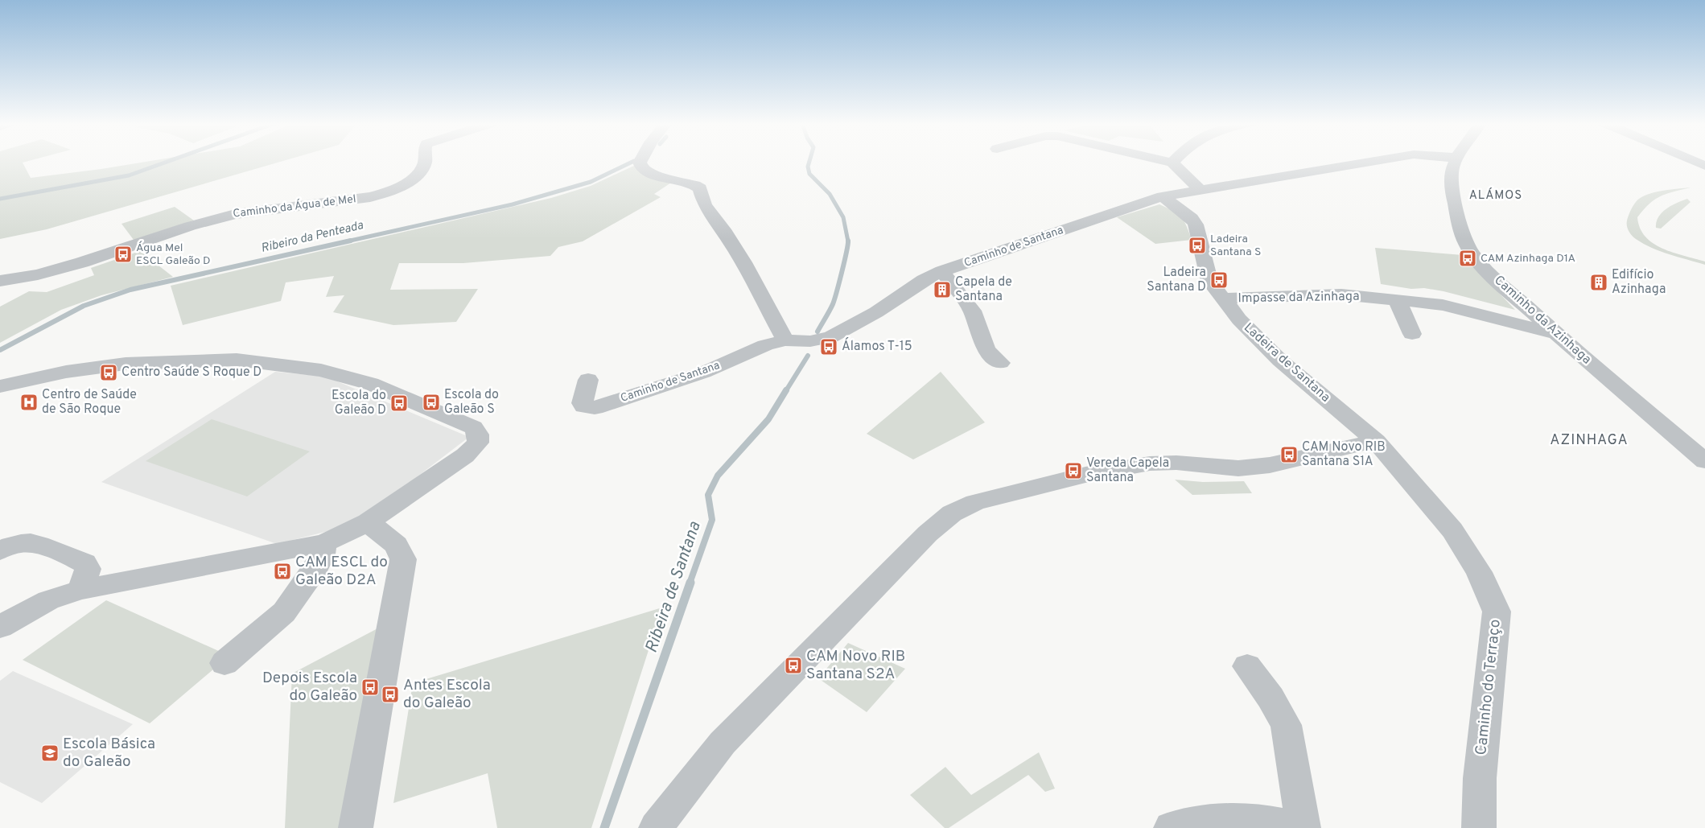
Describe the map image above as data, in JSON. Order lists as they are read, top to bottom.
{
  "streets": {
    "street": [
      "Caminho da Água de Mel",
      "Caminho de Santana",
      "Impasse da Azinhaga",
      "Caminho da Azinhaga",
      "Ladeira de Santana",
      "Caminho do Terraço"
    ]
  },
  "crossings": [
    ["Caminho de Santana", "Ladeira de Santana"],
    ["Impasse da Azinhaga", "Caminho da Azinhaga"],
    ["Impasse da Azinhaga", "Ladeira de Santana"],
    ["Ladeira de Santana", "Caminho do Terraço"]
  ],
  "districts": ["ALÁMOS", "AZINHAGA"],
  "water": ["Ribeiro da Penteada", "Ribeira de Santana"],
  "places": {
    "bus stop": [
      "Ladeira Santana S",
      "Água Mel ESCL Galeão D",
      "CAM Azinhaga D1A",
      "Ladeira Santana D",
      "Álamos T-15",
      "Centro Saúde S Roque D",
      "Escola do Galeão S",
      "Escola do Galeão D",
      "CAM Novo RIB Santana S1A",
      "Vereda Capela Santana",
      "CAM ESCL do Galeão D2A",
      "CAM Novo RIB Santana S2A",
      "Depois Escola do Galeão",
      "Antes Escola do Galeão"
    ],
    "building": ["Edifício Azinhaga", "Capela de Santana"],
    "hospital": ["Centro de Saúde de São Roque"],
    "school or university": ["Escola Básica do Galeão"]
  }
}
